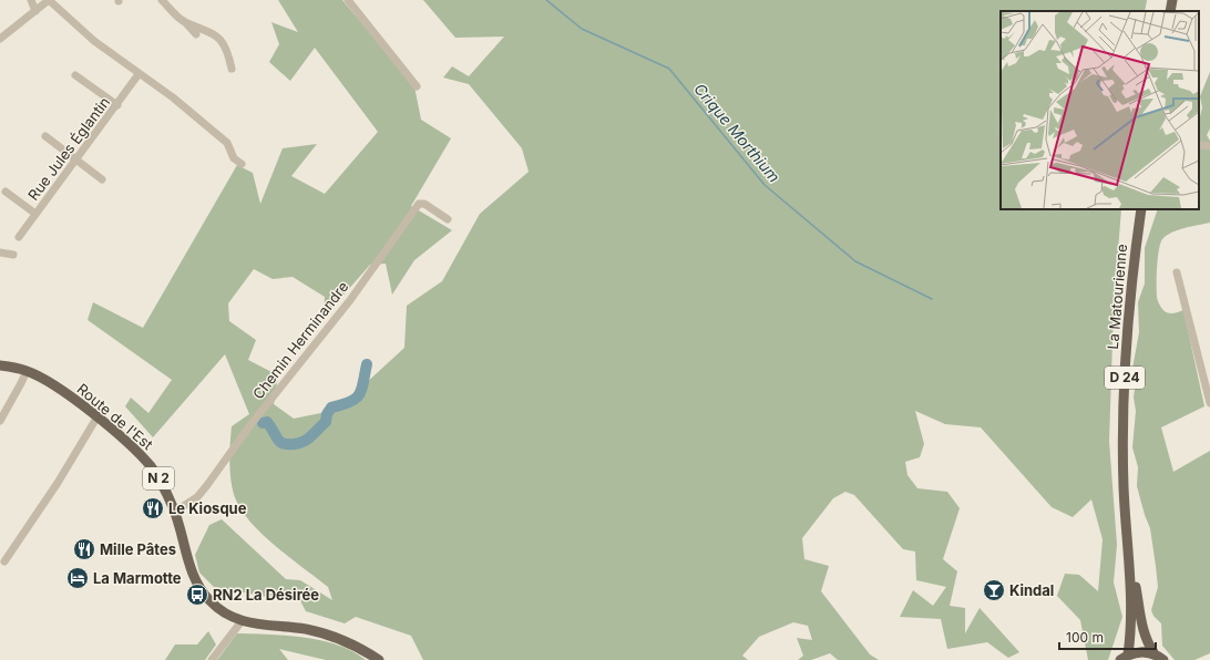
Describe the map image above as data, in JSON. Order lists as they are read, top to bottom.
{
  "streets": {
    "main road": [
      "La Matourienne",
      "D 24",
      "Route de l'Est",
      "N 2"
    ],
    "street": ["Rue Jules Églantin", "Chemin Herminandre"]
  },
  "crossings": [
    ["Chemin Herminandre", "Route de l'Est"]
  ],
  "water": ["Crique Morthium"],
  "places": {
    "restaurant": ["Le Kiosque", "Mille Pâtes"],
    "hotel": ["La Marmotte"],
    "bar": ["Kindal"],
    "bus stop": ["RN2 La Désirée"]
  },
  "scale_bar": "100 m"
}
